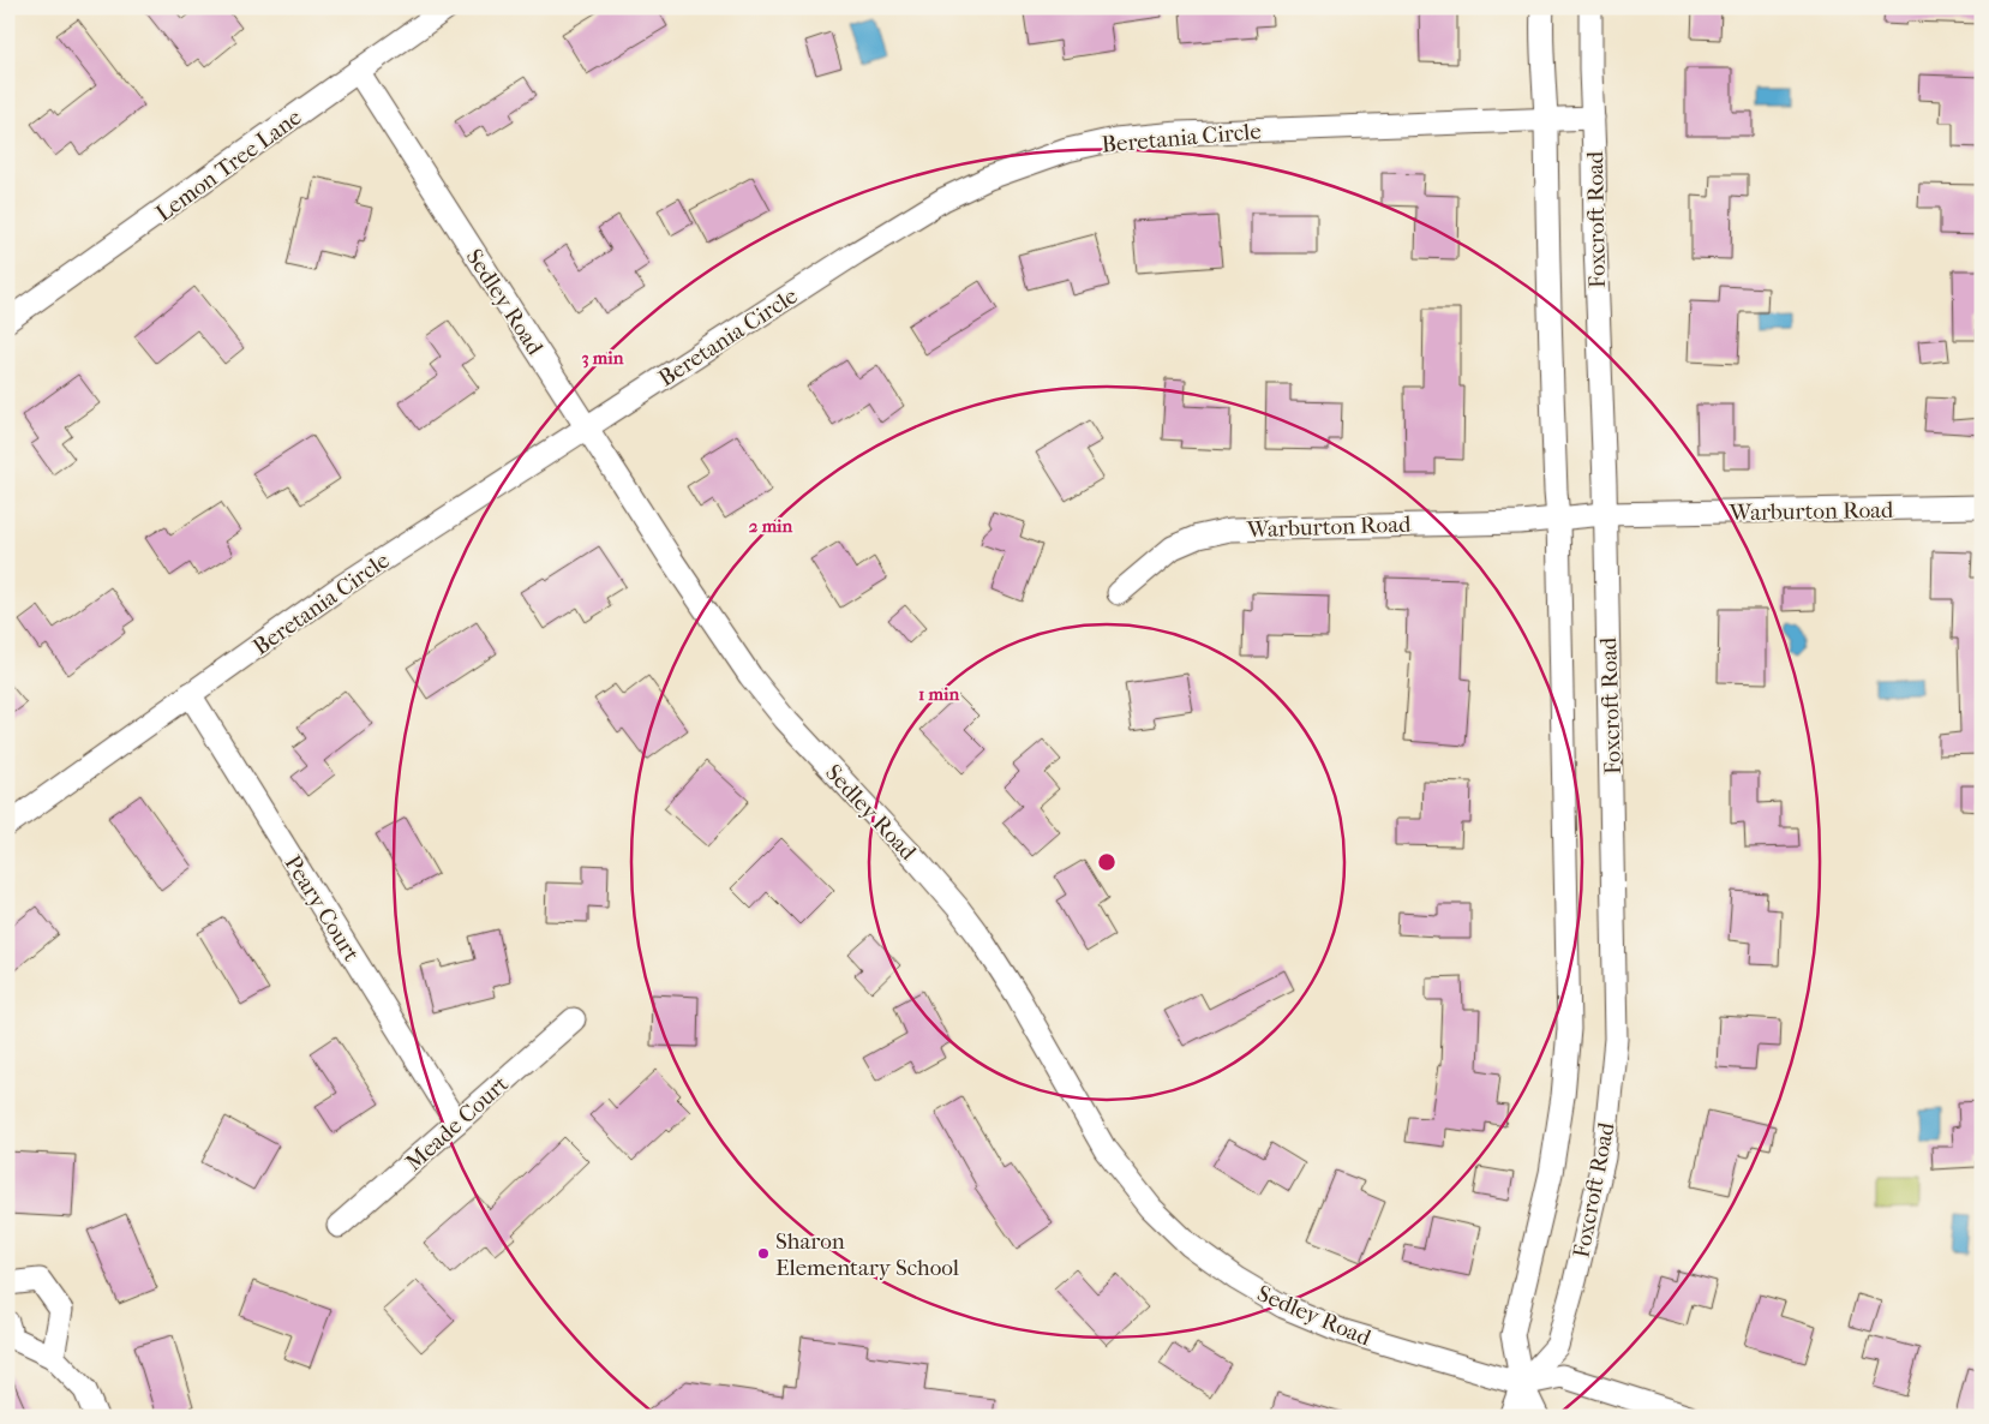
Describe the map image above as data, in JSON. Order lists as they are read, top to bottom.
{
  "streets": {
    "street": [
      "Beretania Circle",
      "Lemon Tree Lane",
      "Foxcroft Road",
      "Sedley Road",
      "Warburton Road",
      "Peary Court",
      "Meade Court"
    ]
  },
  "crossings": [
    ["Beretania Circle", "Foxcroft Road"],
    ["Beretania Circle", "Sedley Road"],
    ["Beretania Circle", "Peary Court"],
    ["Lemon Tree Lane", "Sedley Road"],
    ["Foxcroft Road", "Sedley Road"],
    ["Foxcroft Road", "Warburton Road"],
    ["Peary Court", "Meade Court"]
  ],
  "places": ["Sharon Elementary School"],
  "rings": ["3 min", "2 min", "1 min"]
}
